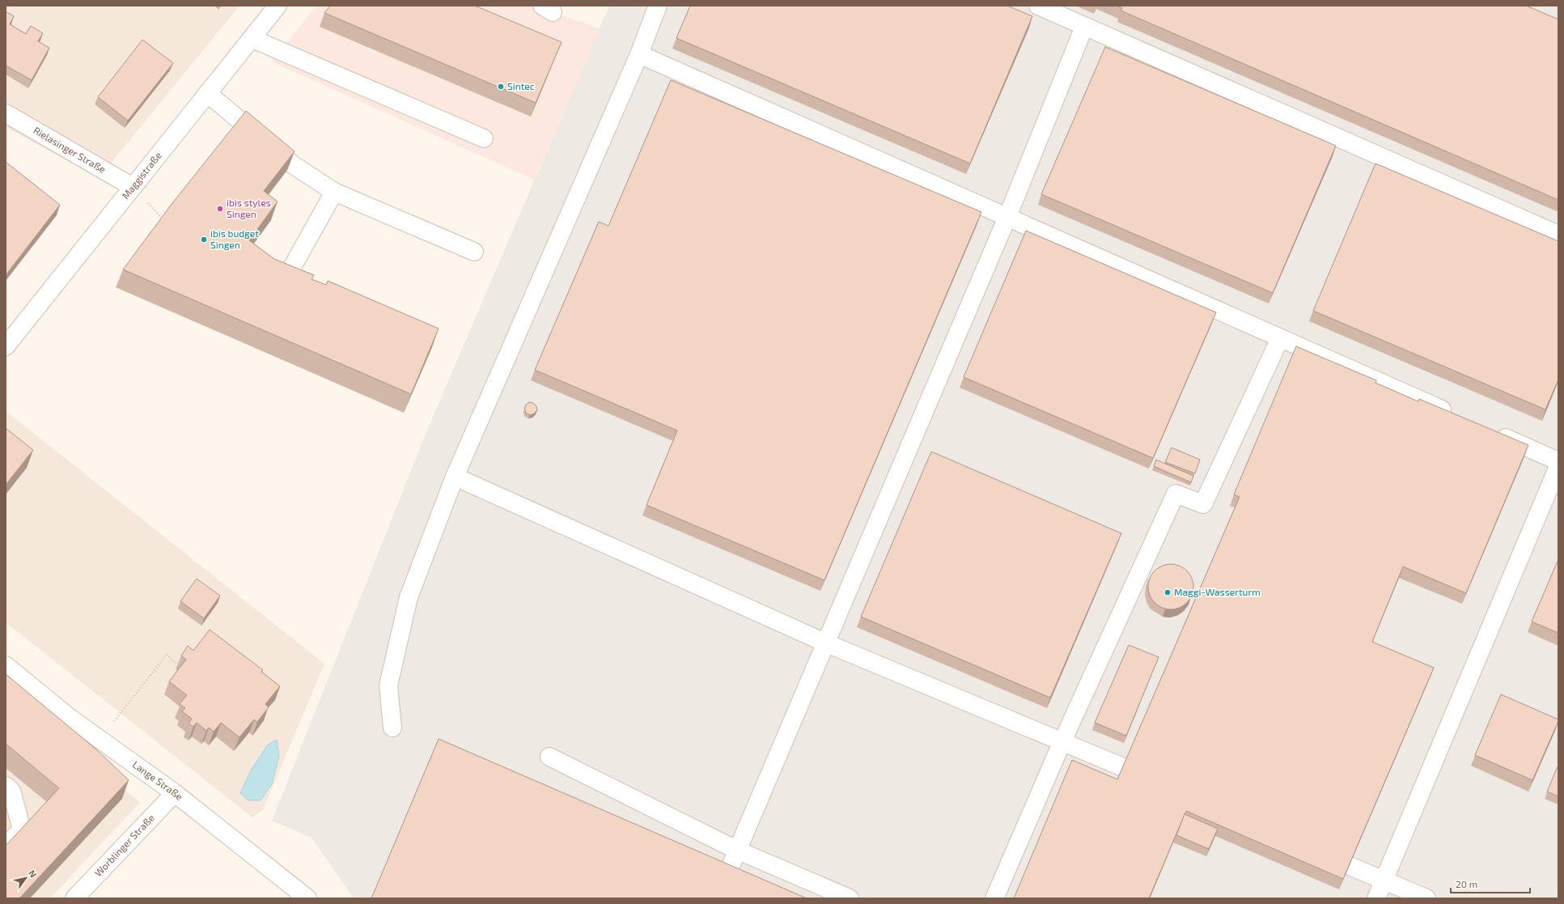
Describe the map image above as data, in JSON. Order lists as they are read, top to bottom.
{
  "streets": {
    "street": [
      "Rielasinger Straße",
      "Maggistraße",
      "Lange Straße",
      "Worblinger Straße"
    ]
  },
  "crossings": [
    ["Rielasinger Straße", "Maggistraße"],
    ["Lange Straße", "Worblinger Straße"]
  ],
  "places": [
    "Sintec",
    "ibis styles Singen",
    "ibis budget Singen",
    "Maggi-Wasserturm"
  ],
  "scale_bar": "20 m",
  "north": "top right"
}
